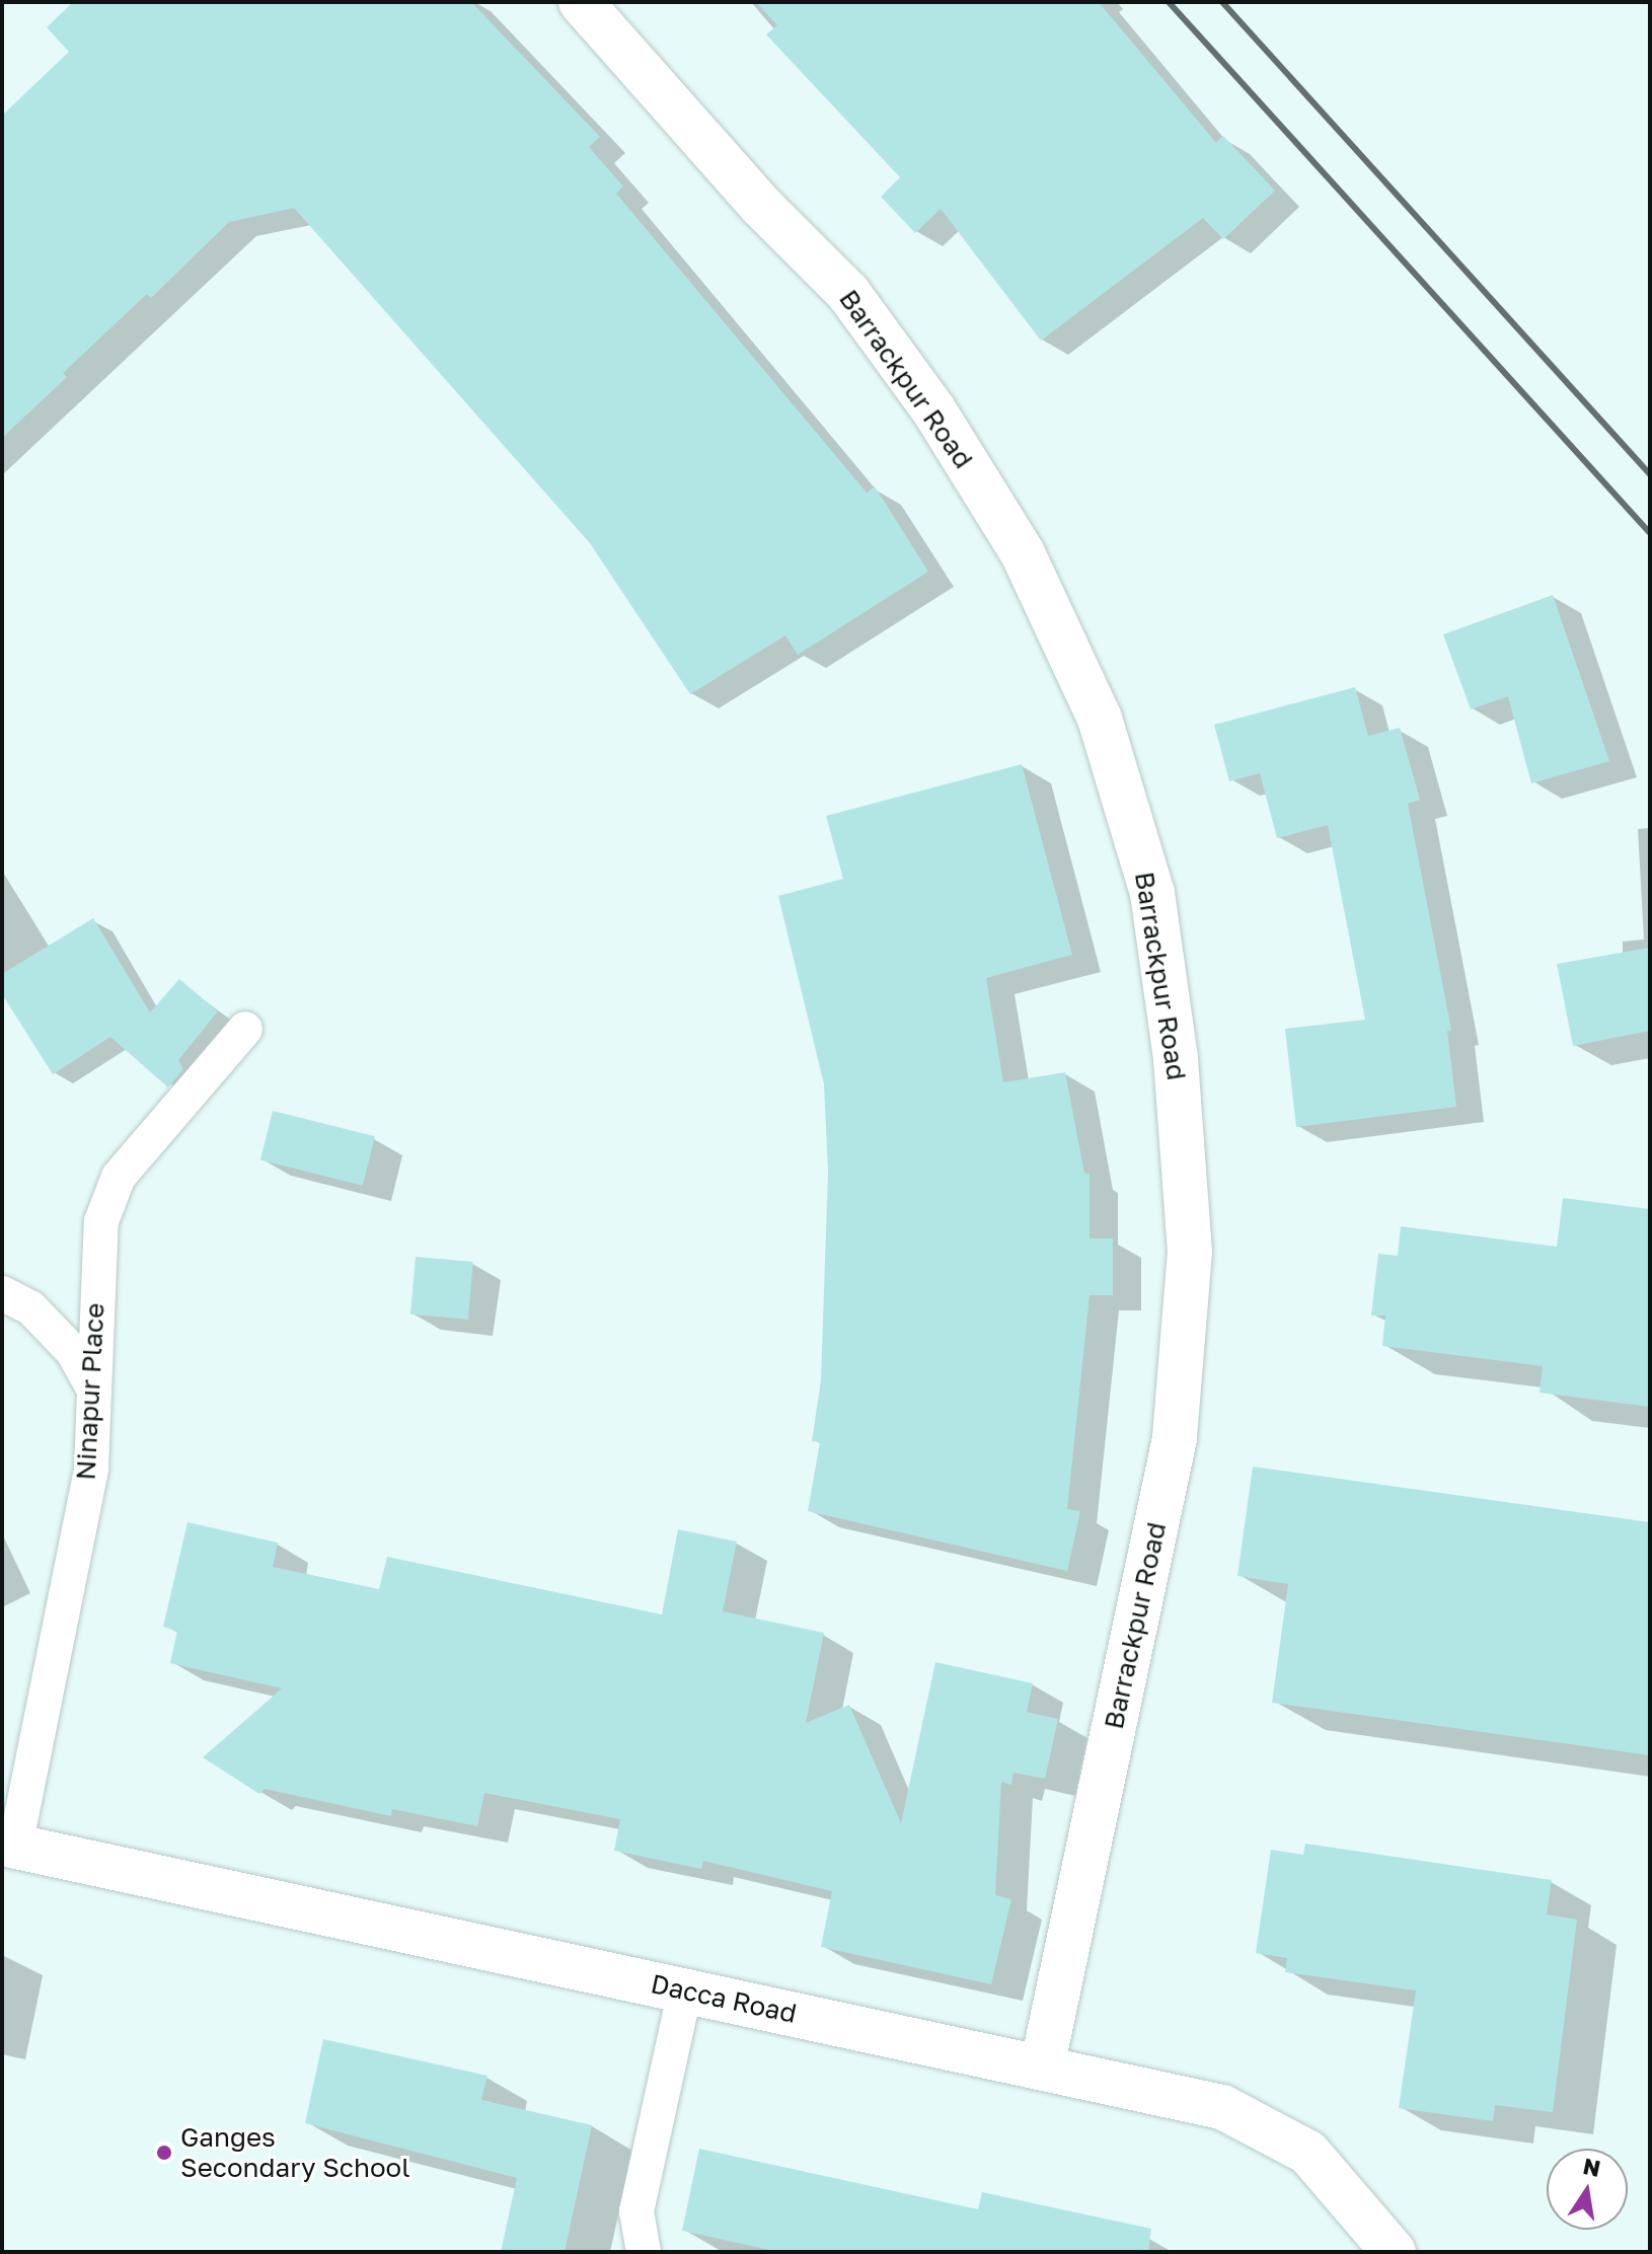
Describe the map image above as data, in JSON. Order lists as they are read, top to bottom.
{
  "streets": {
    "street": ["Barrackpur Road", "Dacca Road"],
    "lane": ["Ninapur Place"]
  },
  "crossings": [
    ["Barrackpur Road", "Dacca Road"],
    ["Ninapur Place", "Dacca Road"]
  ],
  "places": ["Ganges Secondary School"],
  "north": "top"
}
